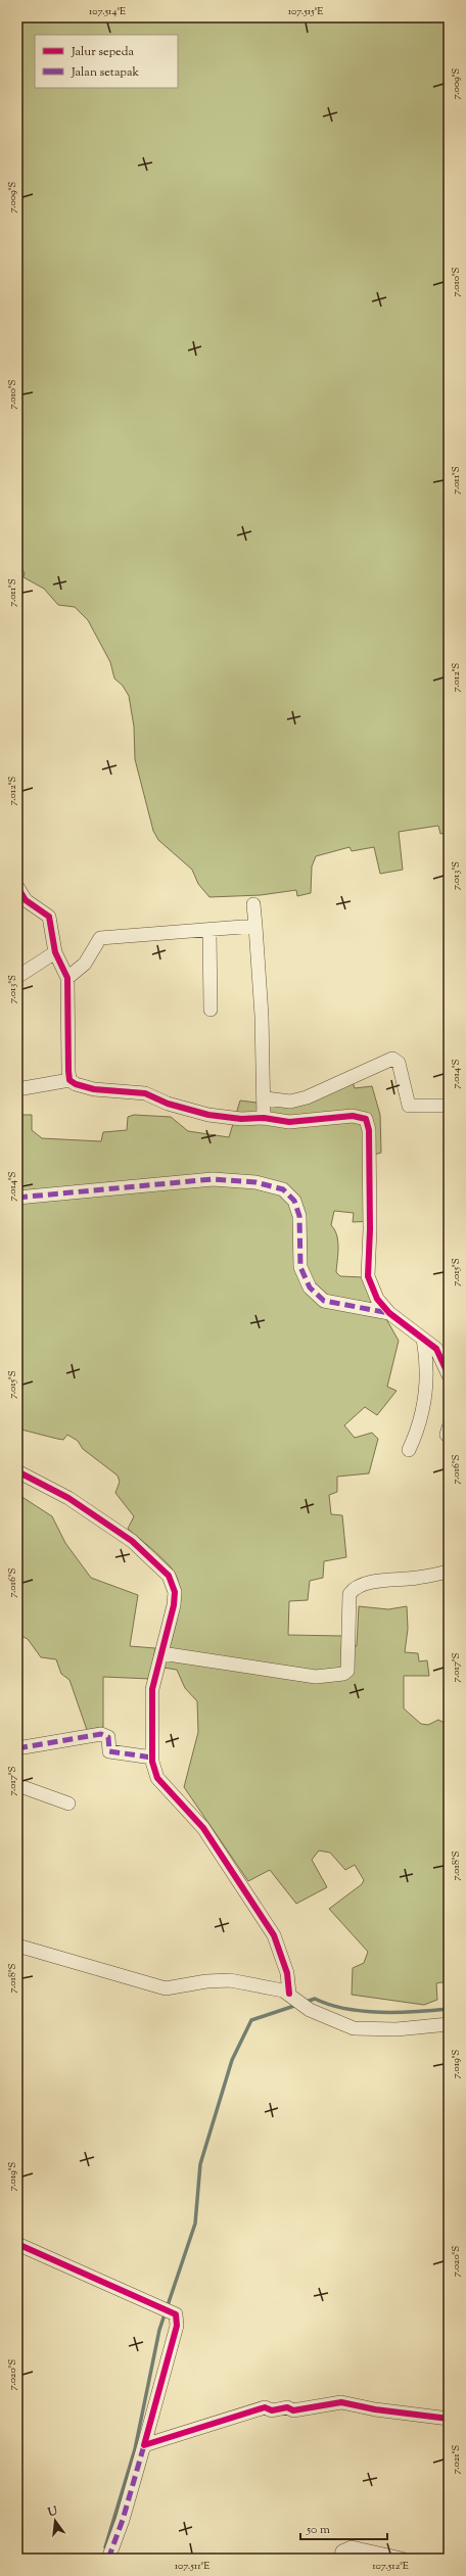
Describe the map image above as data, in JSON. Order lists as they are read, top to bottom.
{
  "legend": ["Jalur sepeda", "Jalan setapak"],
  "scale_bar": "50 m",
  "north": "top",
  "coordinates": [
    "107.514°E",
    "107.515°E",
    "7.009°S",
    "7.010°S",
    "7.011°S",
    "7.012°S",
    "7.013°S",
    "7.014°S",
    "7.015°S",
    "7.016°S",
    "7.017°S",
    "7.018°S",
    "7.019°S",
    "7.020°S",
    "7.021°S",
    "107.511°E",
    "107.512°E"
  ]
}
